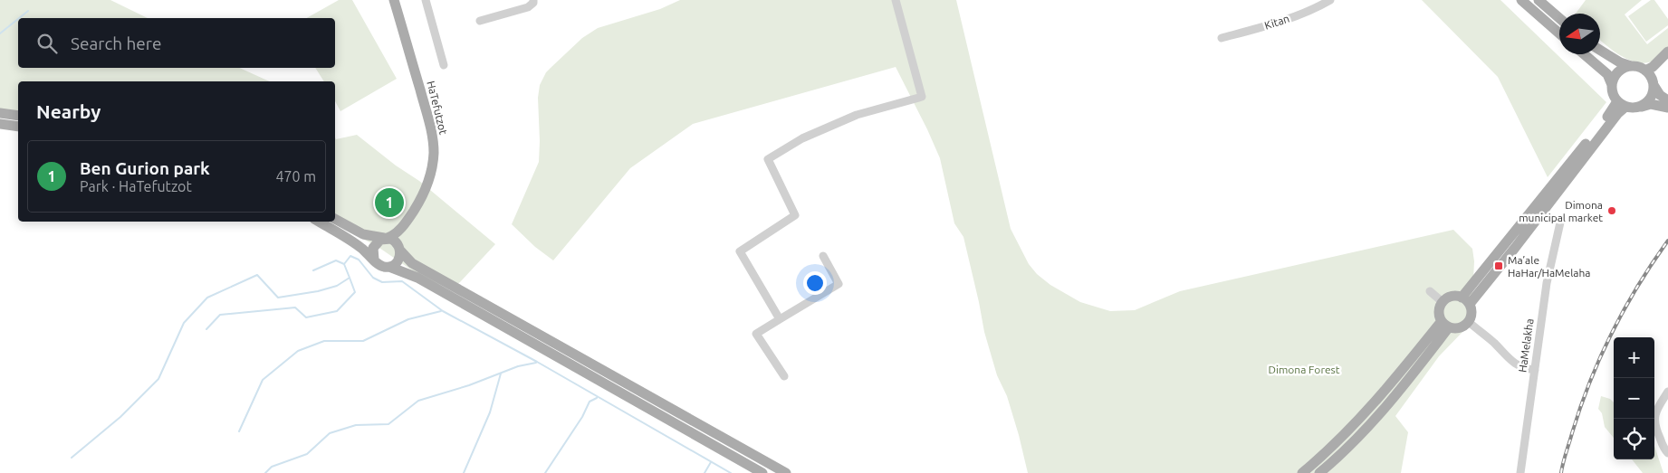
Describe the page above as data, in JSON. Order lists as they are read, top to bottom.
{
  "streets": {
    "main road": ["HaTefutzot"],
    "street": ["Kitan", "HaMelakha"]
  },
  "parks": ["Dimona Forest"],
  "places": {
    "other": ["Dimona municipal market"],
    "transit": ["Ma’ale HaHar/HaMelaha"]
  },
  "north": "left",
  "page": {
    "search": "Search here",
    "heading": "Nearby",
    "list": [
      {
        "mark": "1",
        "name": "Ben Gurion park",
        "note": "Park · HaTefutzot",
        "value": "470 m"
      }
    ],
    "pins": "1",
    "map_buttons": ["+", "−"]
  }
}
